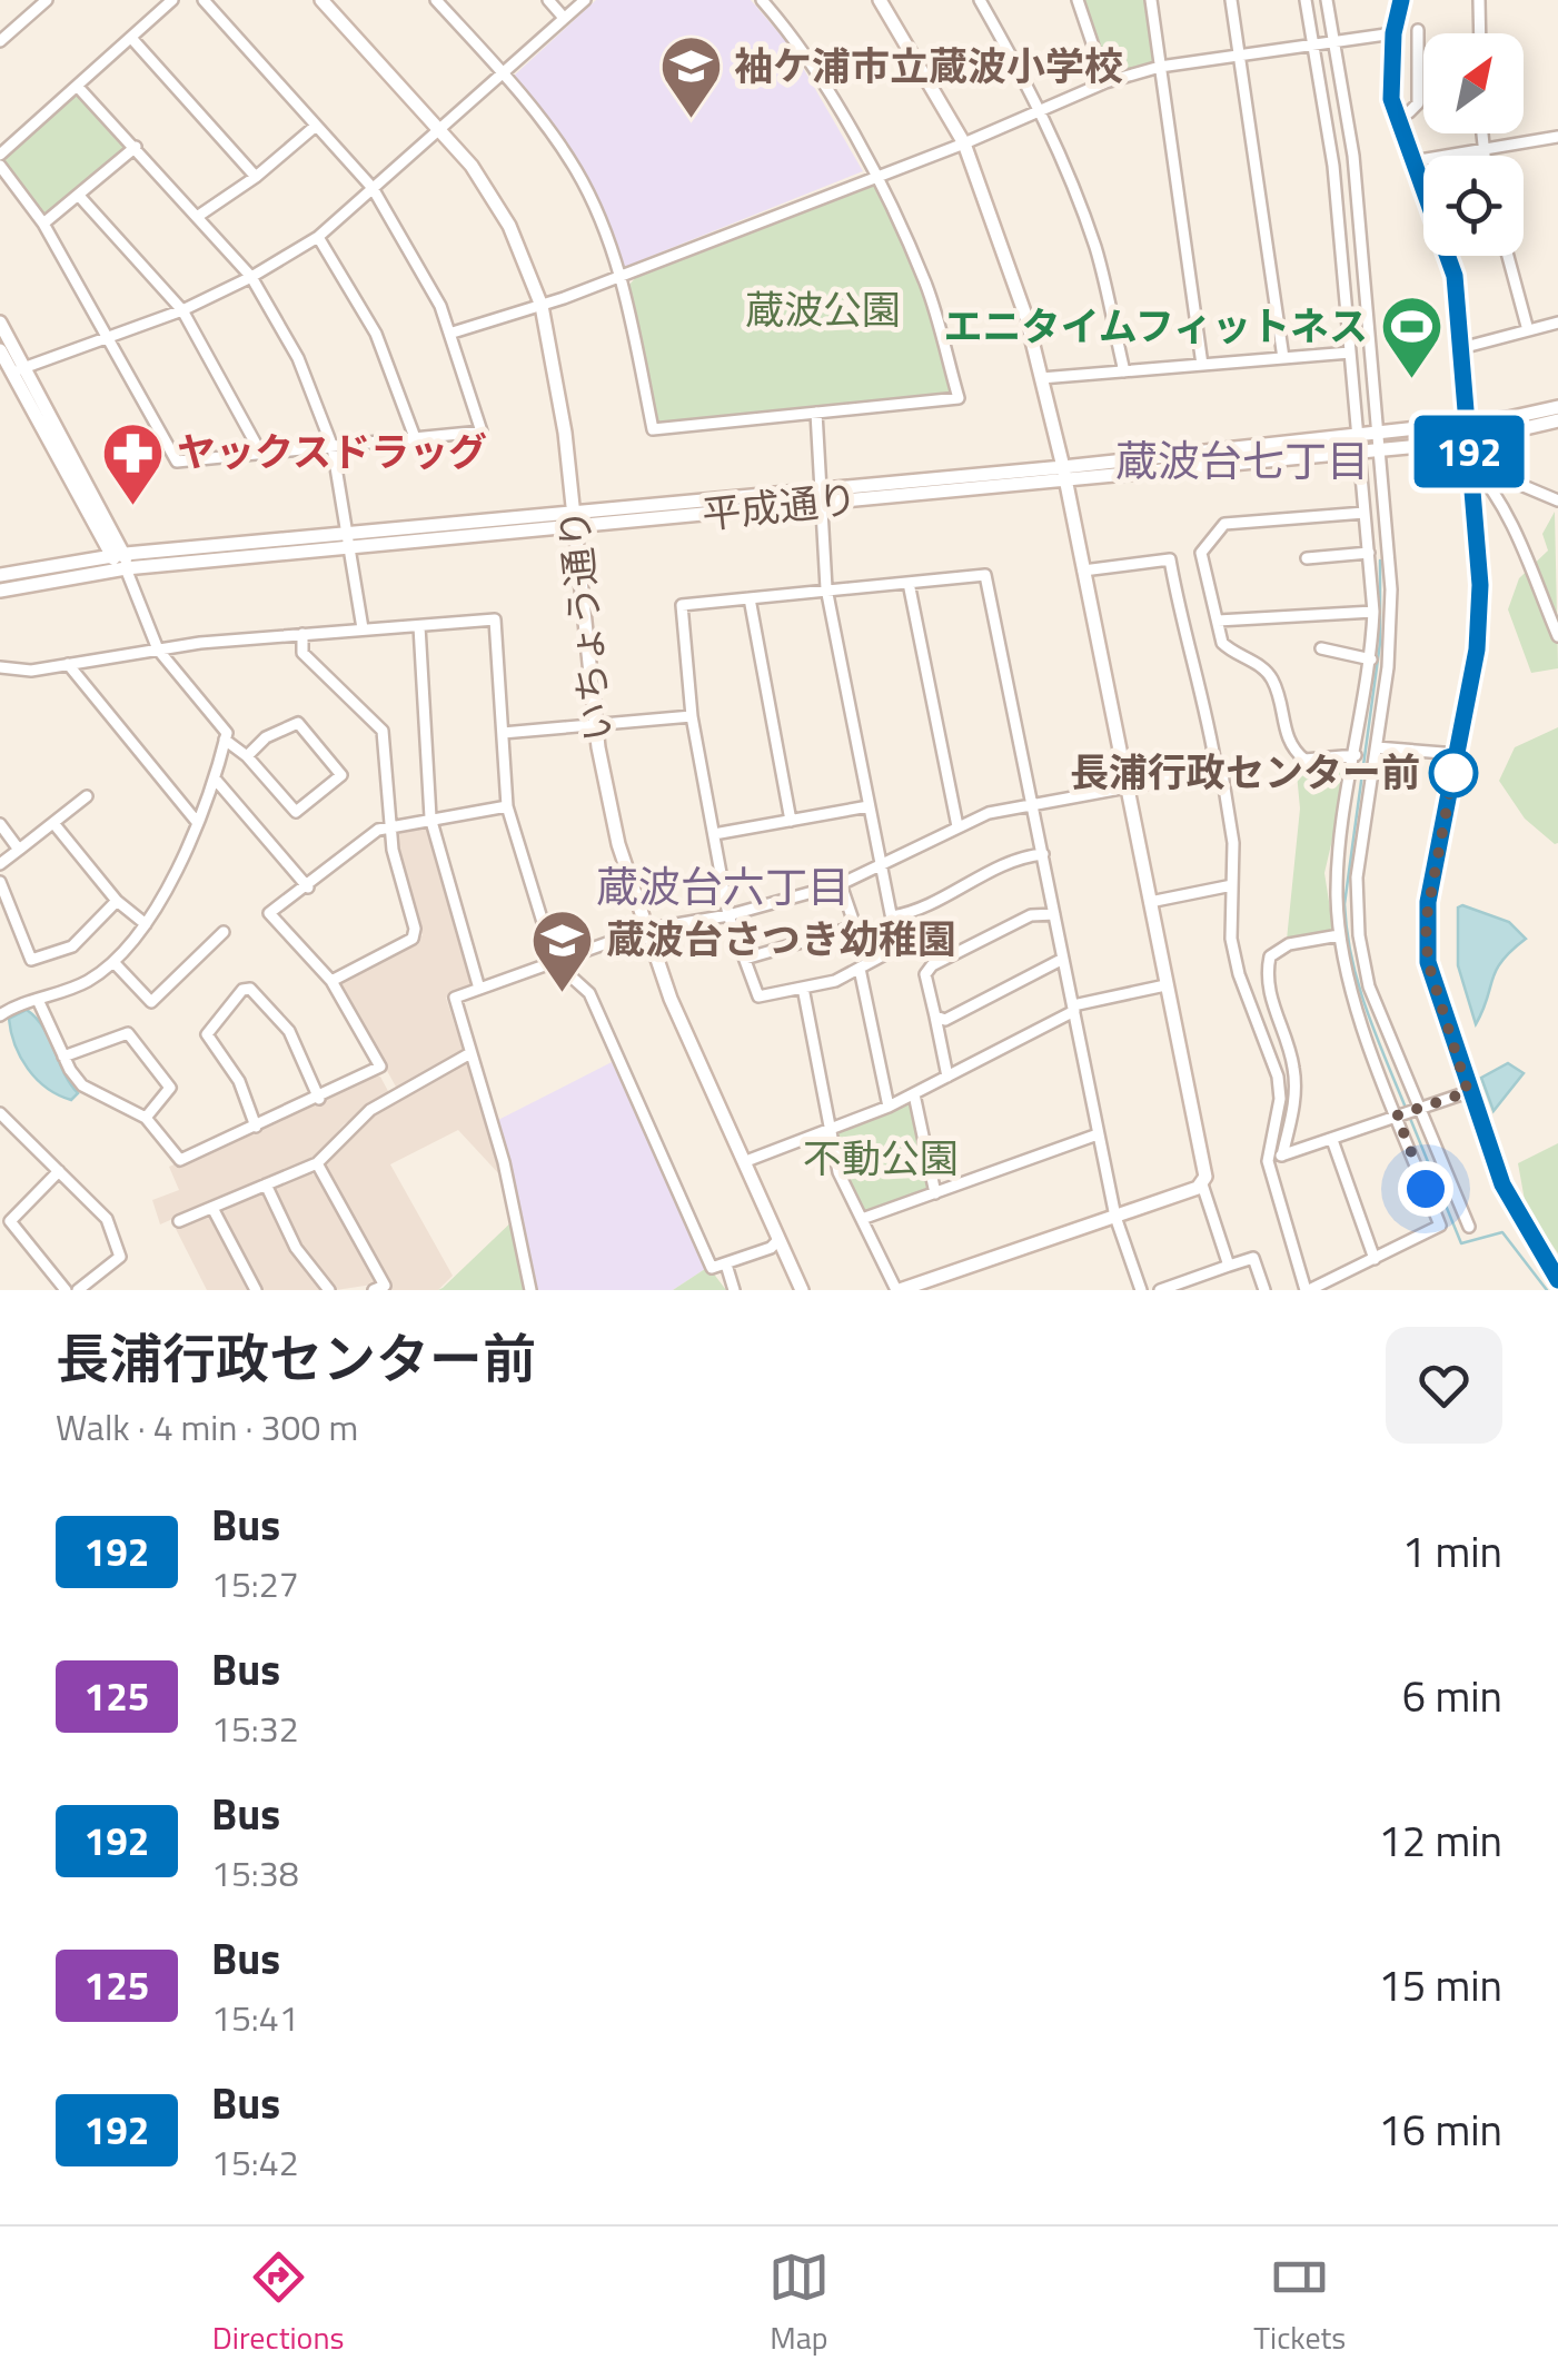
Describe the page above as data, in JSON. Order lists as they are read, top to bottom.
{
  "streets": {
    "street": ["平成通り", "いちょう通り"]
  },
  "crossings": [
    ["平成通り", "いちょう通り"]
  ],
  "districts": ["蔵波台七丁目", "蔵波台六丁目"],
  "parks": ["蔵波公園", "不動公園"],
  "places": {
    "school or university": ["袖ケ浦市立蔵波小学校", "蔵波台さつき幼稚園"],
    "sports": ["エニタイムフィットネス"],
    "pharmacy": ["ヤックスドラッグ"],
    "other": ["長浦行政センター前"]
  },
  "lines": ["bus line 192"],
  "north": "top right",
  "page": {
    "on_map": "192",
    "heading": ["長浦行政センター前", "Walk · 4 min · 300 m"],
    "list": [
      {
        "mark": "192",
        "name": "Bus",
        "note": "15:27",
        "value": "1 min"
      },
      {
        "mark": "125",
        "name": "Bus",
        "note": "15:32",
        "value": "6 min"
      },
      {
        "mark": "192",
        "name": "Bus",
        "note": "15:38",
        "value": "12 min"
      },
      {
        "mark": "125",
        "name": "Bus",
        "note": "15:41",
        "value": "15 min"
      },
      {
        "mark": "192",
        "name": "Bus",
        "note": "15:42",
        "value": "16 min"
      }
    ],
    "tabs": ["Directions", "Map", "Tickets"]
  }
}
